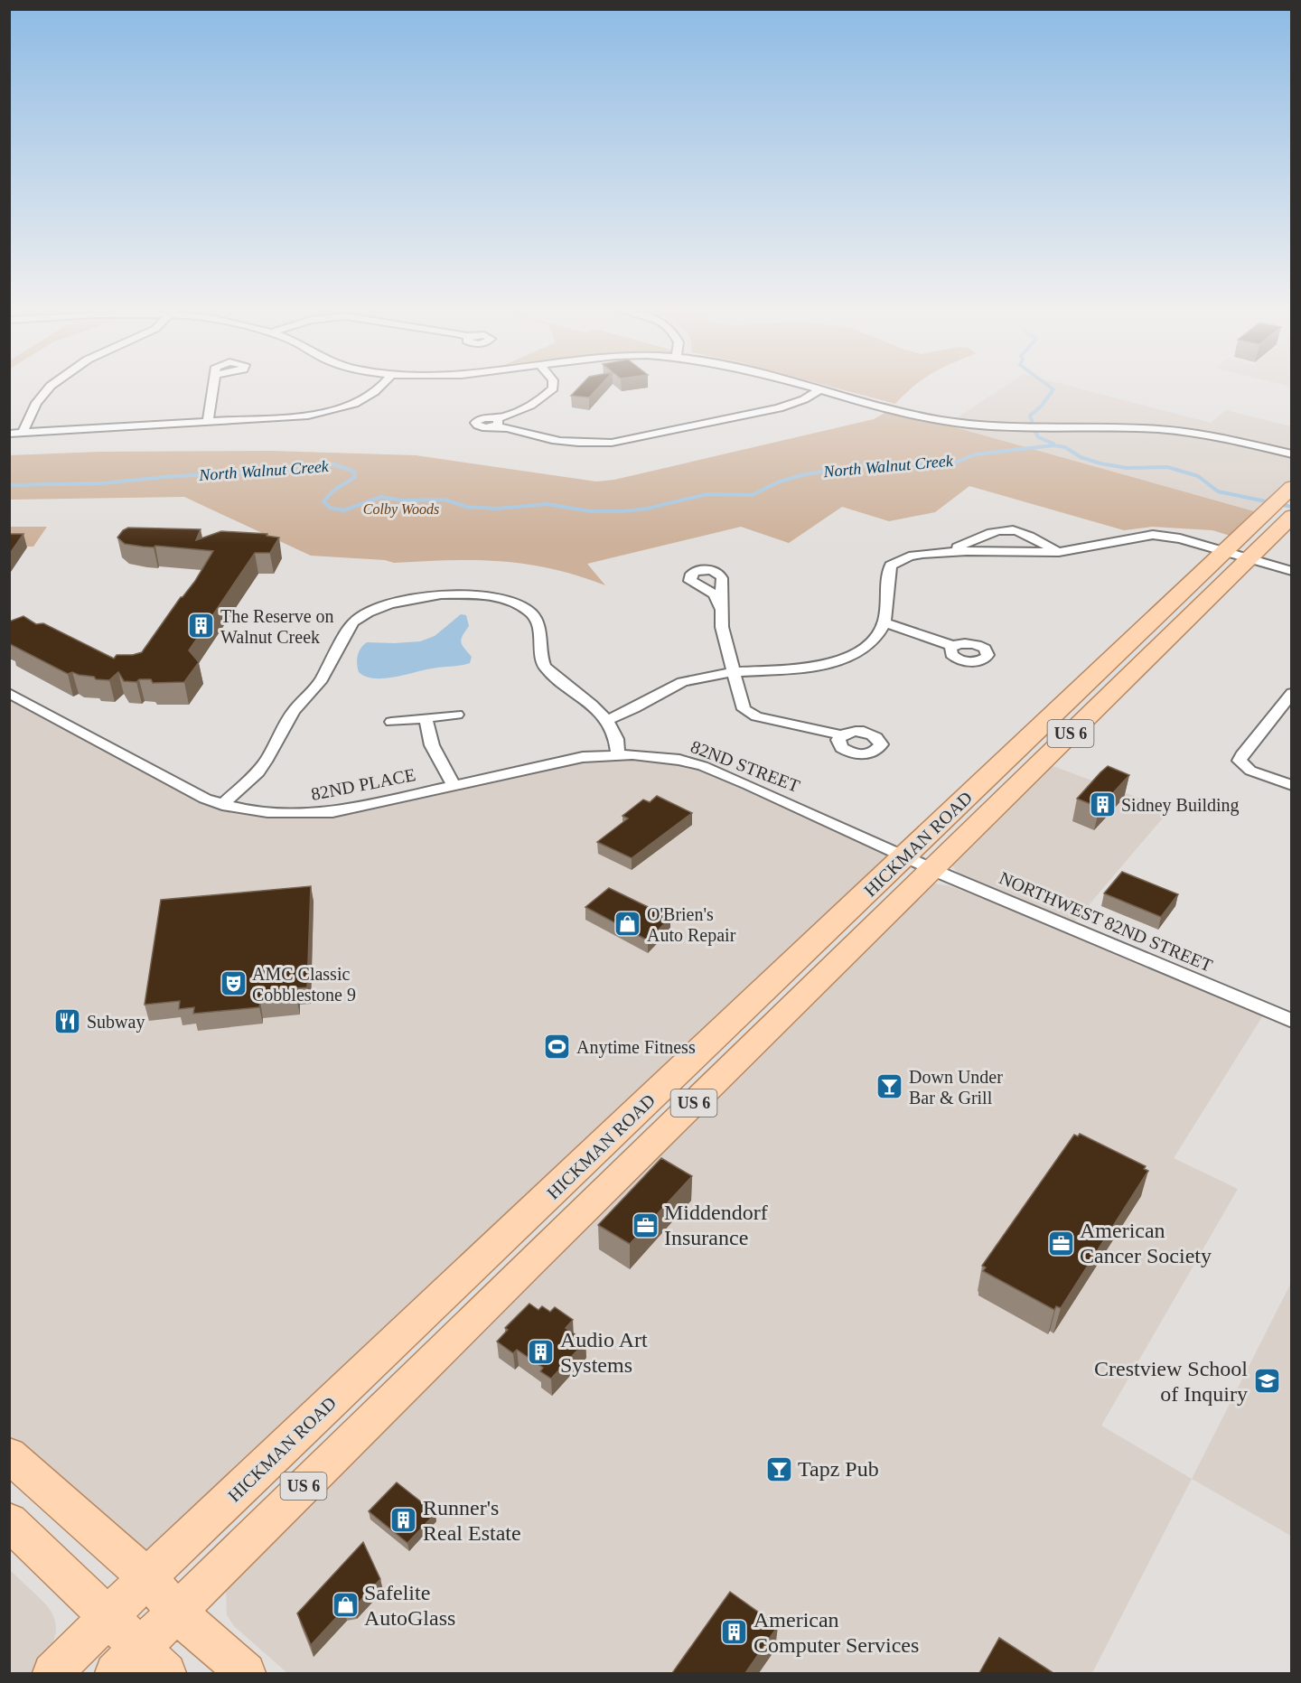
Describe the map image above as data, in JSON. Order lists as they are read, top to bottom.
{
  "streets": {
    "main road": ["US 6", "HICKMAN ROAD"],
    "street": ["82ND STREET", "82ND PLACE", "NORTHWEST 82ND STREET"]
  },
  "crossings": [
    ["82ND STREET", "82ND PLACE"],
    ["82ND STREET", "HICKMAN ROAD"],
    ["82ND STREET", "NORTHWEST 82ND STREET"],
    ["HICKMAN ROAD", "NORTHWEST 82ND STREET"]
  ],
  "water": ["North Walnut Creek"],
  "parks": ["Colby Woods"],
  "places": {
    "building": [
      "The Reserve on Walnut Creek",
      "Sidney Building",
      "Audio Art Systems",
      "Runner's Real Estate",
      "American Computer Services"
    ],
    "shop": ["O'Brien's Auto Repair", "Safelite AutoGlass"],
    "theatre": ["AMC Classic Cobblestone 9"],
    "restaurant": ["Subway"],
    "sports": ["Anytime Fitness"],
    "bar": ["Down Under Bar & Grill", "Tapz Pub"],
    "office": ["Middendorf Insurance", "American Cancer Society"],
    "school or university": ["Crestview School of Inquiry"]
  }
}
